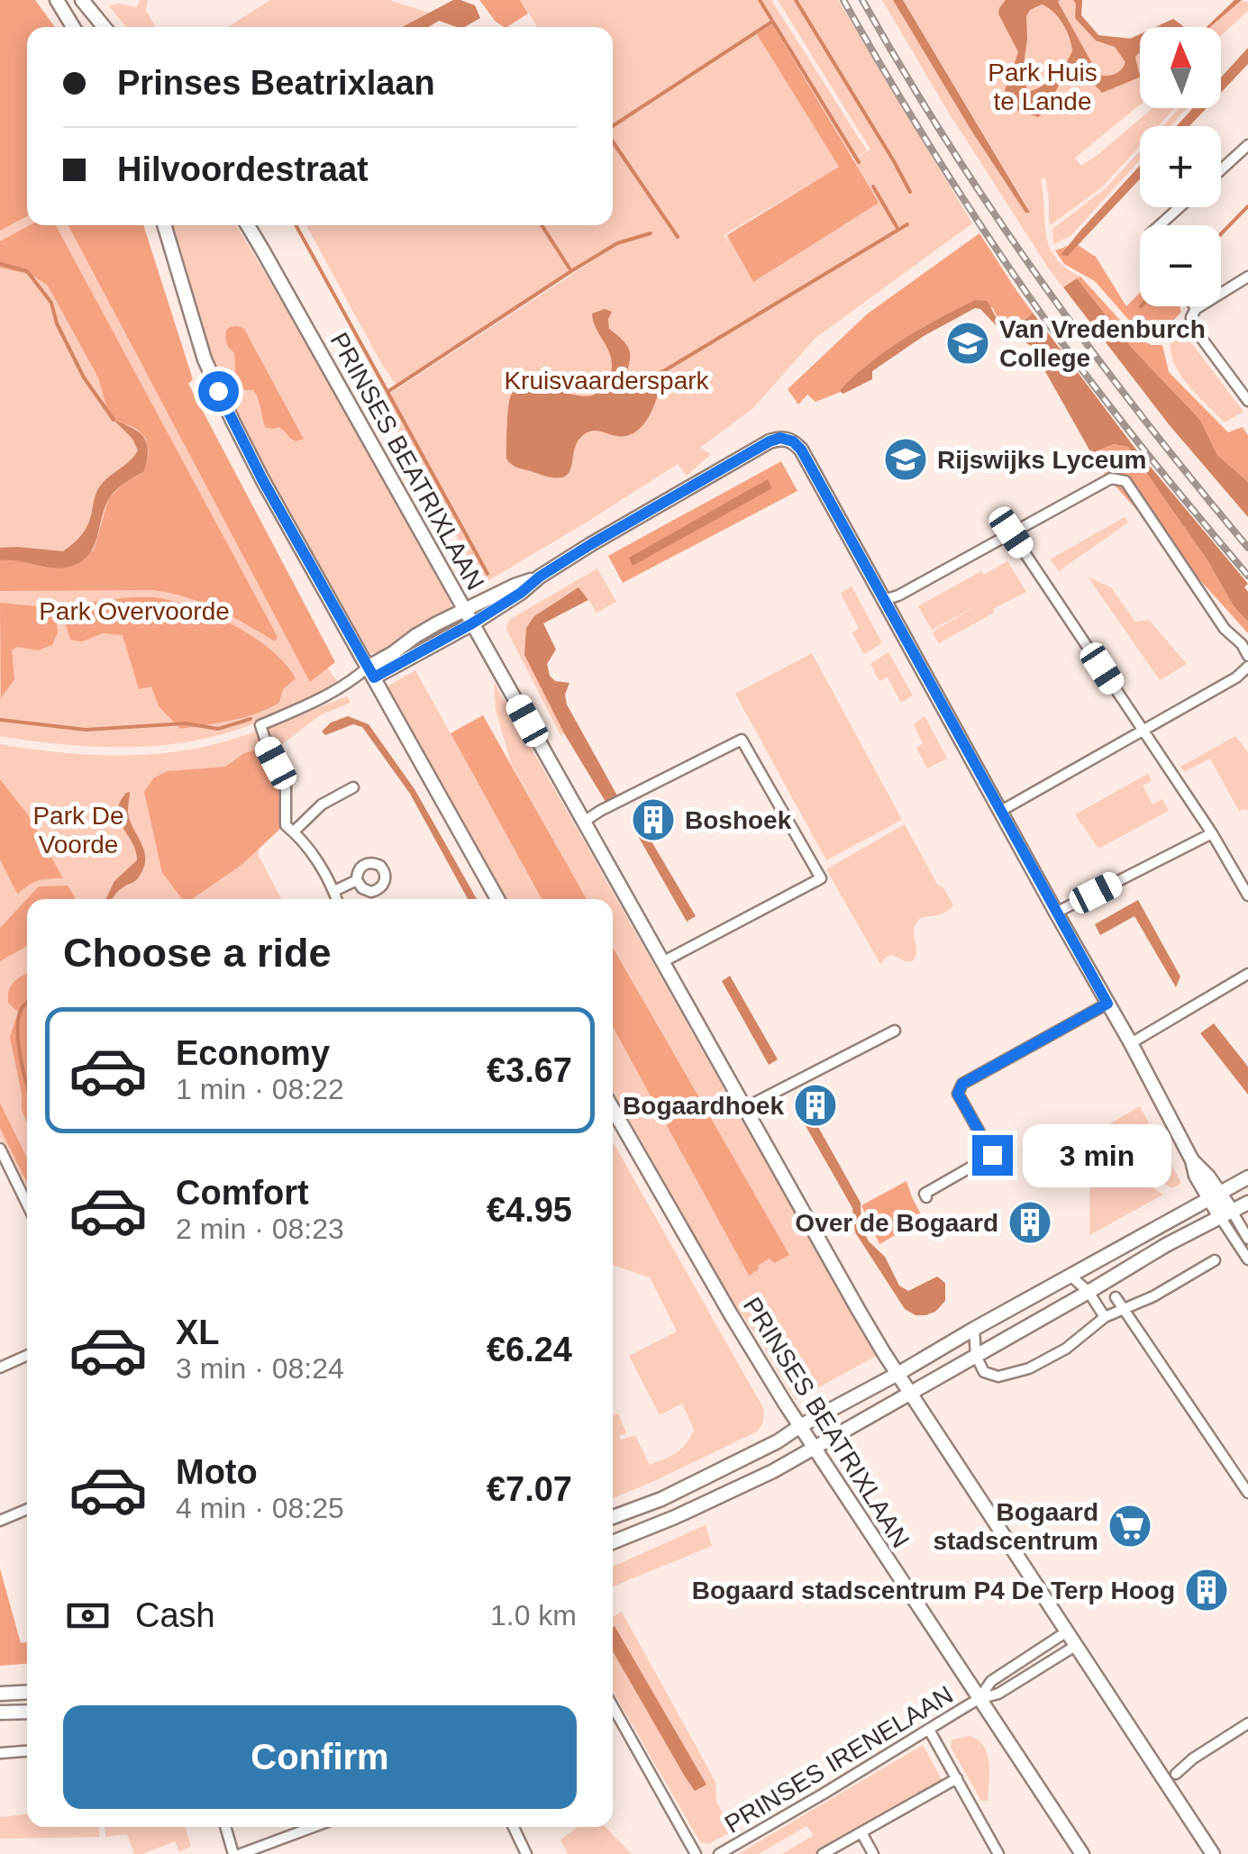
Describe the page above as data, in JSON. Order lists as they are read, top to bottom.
{
  "streets": {
    "main road": ["PRINSES BEATRIXLAAN"],
    "street": ["PRINSES IRENELAAN"]
  },
  "crossings": [
    ["PRINSES BEATRIXLAAN", "PRINSES IRENELAAN"]
  ],
  "parks": [
    "Park Huis te Lande",
    "Kruisvaarderspark",
    "Park Overvoorde",
    "Park De Voorde"
  ],
  "places": {
    "school or university": ["Van Vredenburch College", "Rijswijks Lyceum"],
    "building": [
      "Boshoek",
      "Bogaardhoek",
      "Over de Bogaard",
      "Bogaard stadscentrum P4 De Terp Hoog"
    ],
    "supermarket": ["Bogaard stadscentrum"]
  },
  "north": "top",
  "page": {
    "map_buttons": ["+", "−"],
    "banner": ["Prinses Beatrixlaan", "Hilvoordestraat"],
    "heading": "Choose a ride",
    "list": [
      {
        "name": "Economy",
        "note": "1 min · 08:22",
        "value": "€3.67"
      },
      {
        "name": "Comfort",
        "note": "2 min · 08:23",
        "value": "€4.95"
      },
      {
        "name": "XL",
        "note": "3 min · 08:24",
        "value": "€6.24"
      },
      {
        "name": "Moto",
        "note": "4 min · 08:25",
        "value": "€7.07"
      }
    ],
    "bubble": "3 min",
    "pay": ["Cash", "1.0 km"],
    "buttons": "Confirm"
  }
}
